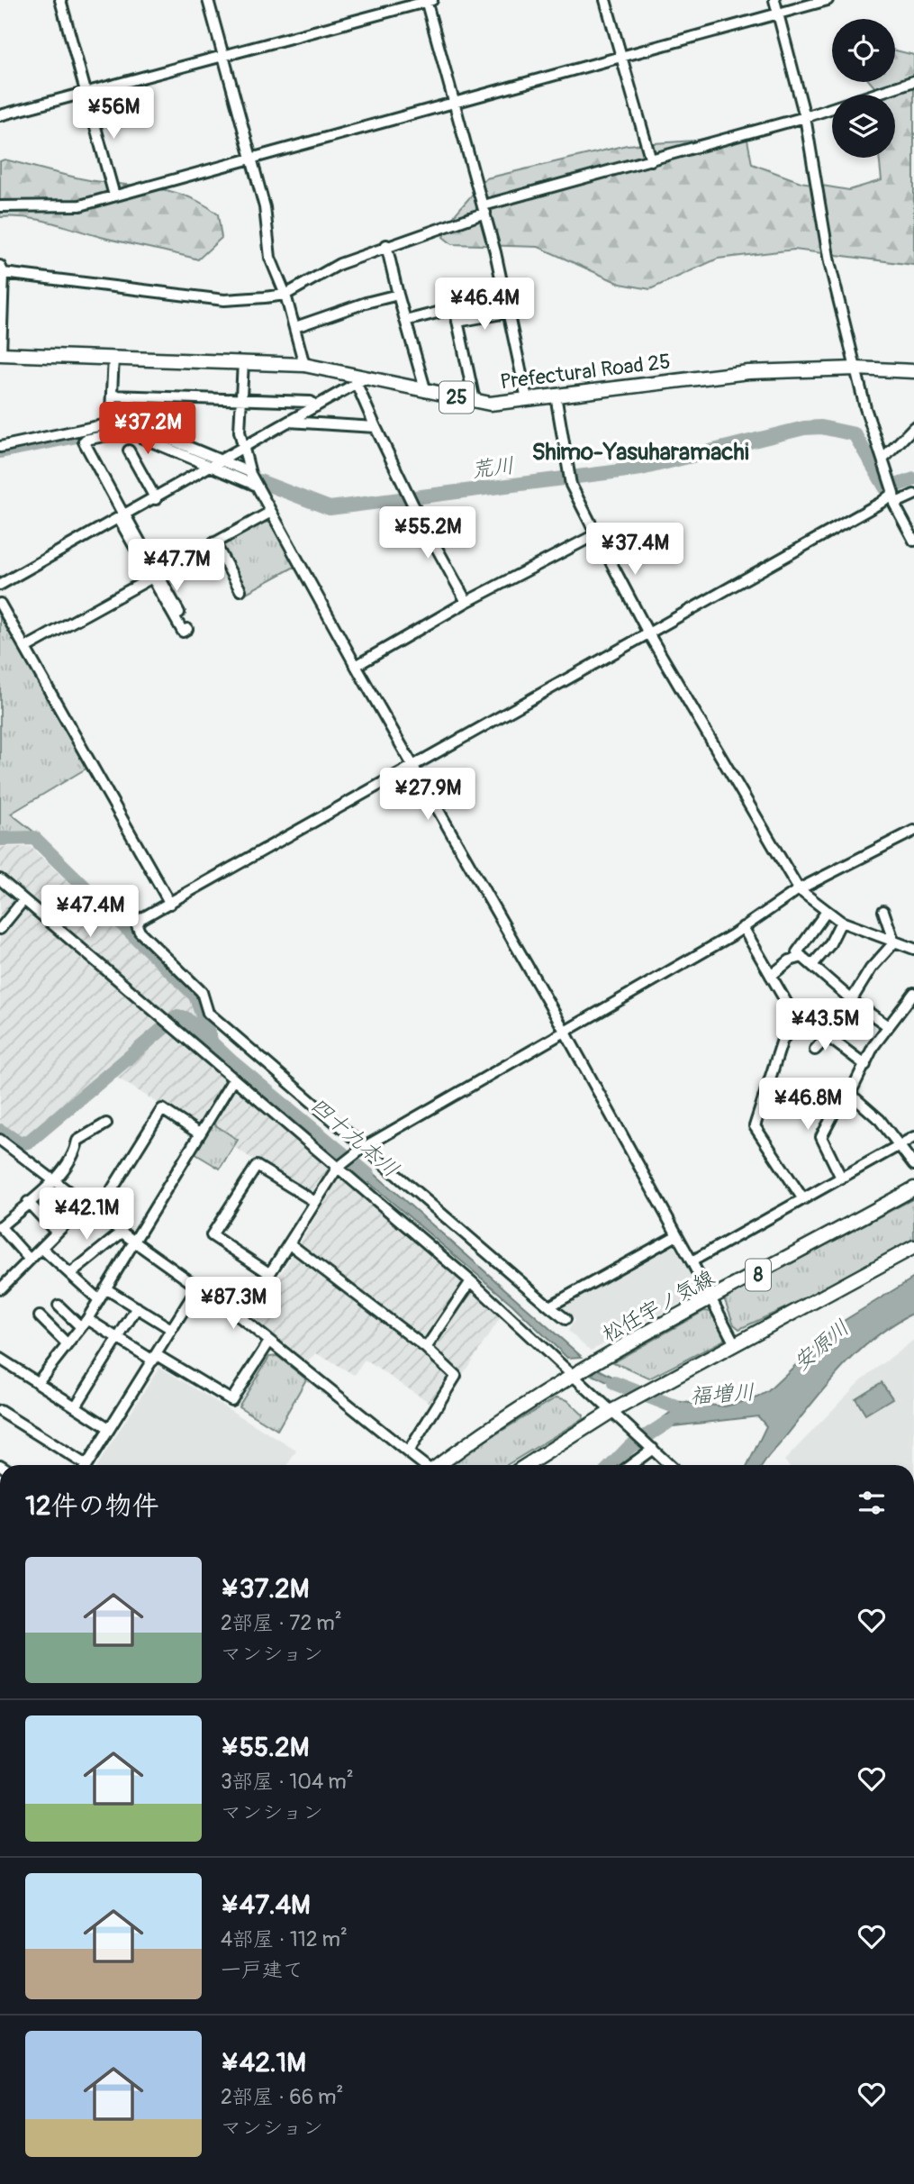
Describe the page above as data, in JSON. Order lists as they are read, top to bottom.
{
  "streets": {
    "main road": [
      "Prefectural Road 25",
      "25",
      "8",
      "松任宇ノ気線"
    ]
  },
  "districts": ["Shimo-Yasuharamachi"],
  "water": [
    "荒川",
    "四十九本川",
    "安原川",
    "福増川"
  ],
  "page": {
    "price": [
      "¥56M",
      "¥46.4M",
      "¥37.2M",
      "¥55.2M",
      "¥37.4M",
      "¥47.7M",
      "¥27.9M",
      "¥47.4M",
      "¥43.5M",
      "¥46.8M",
      "¥42.1M",
      "¥87.3M"
    ],
    "heading": "12件の物件",
    "list": [
      {
        "name": "¥37.2M",
        "note": "2部屋 · 72 m² · マンション"
      },
      {
        "name": "¥55.2M",
        "note": "3部屋 · 104 m² · マンション"
      },
      {
        "name": "¥47.4M",
        "note": "4部屋 · 112 m² · 一戸建て"
      },
      {
        "name": "¥42.1M",
        "note": "2部屋 · 66 m² · マンション"
      }
    ]
  }
}
